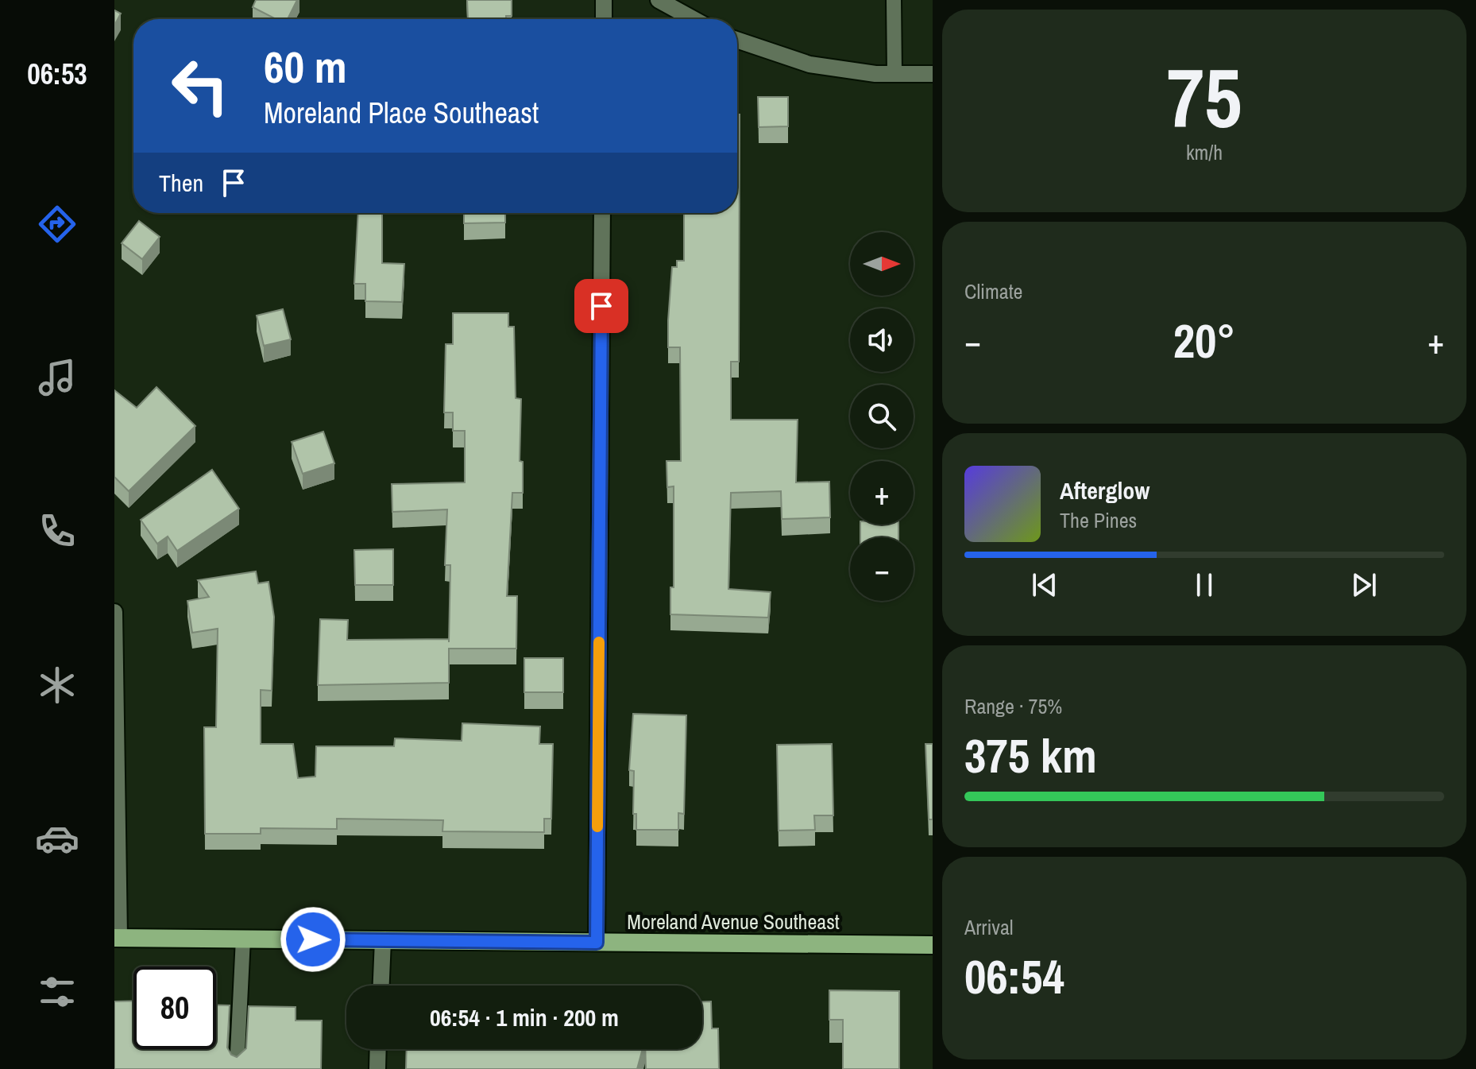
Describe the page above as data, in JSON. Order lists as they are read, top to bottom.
{
  "streets": {
    "highway": ["Moreland Avenue Southeast"]
  },
  "north": "right",
  "page": {
    "tabs": "06:53",
    "tile": [
      ["75", "km/h"],
      "Climate",
      ["Range · 75%", "375 km"],
      ["Arrival", "06:54"]
    ],
    "turn": ["60 m", "Moreland Place Southeast"],
    "then": "Then",
    "map_buttons": ["+", "−"],
    "heat": ["−", "20°", "+"],
    "song": ["Afterglow", "The Pines"],
    "limit": "80",
    "trip": "06:54 · 1 min · 200 m"
  }
}
